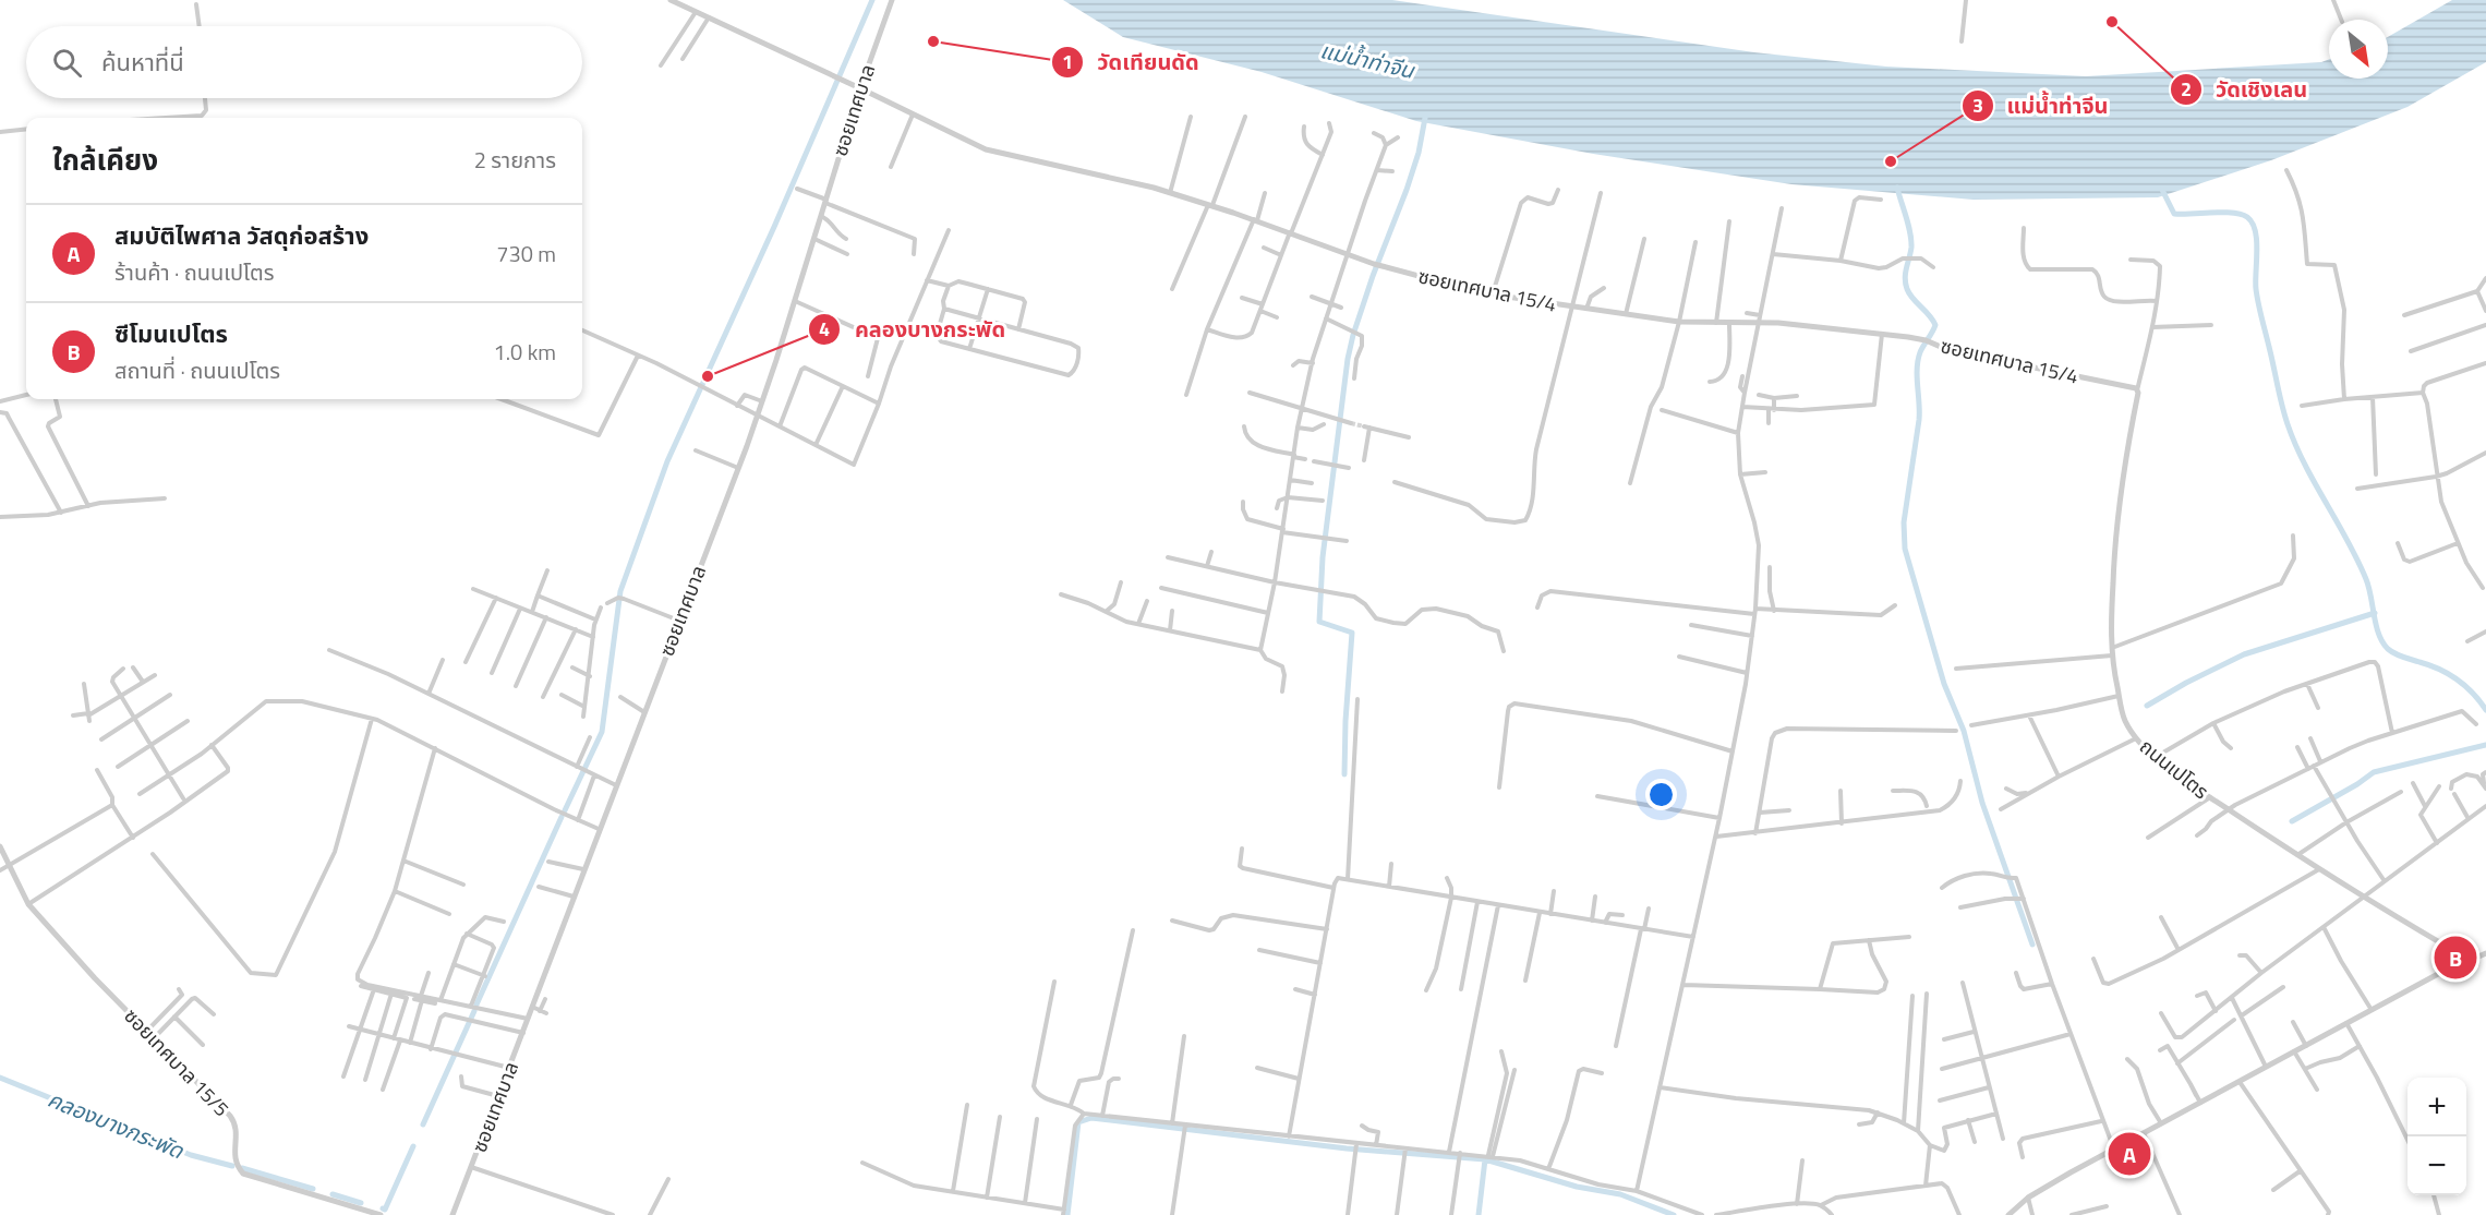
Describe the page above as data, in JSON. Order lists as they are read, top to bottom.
{
  "streets": {
    "street": [
      "ซอยเทศบาล",
      "ซอยเทศบาล 15/4",
      "ถนนเปโตร",
      "ซอยเทศบาล 15/5"
    ]
  },
  "crossings": [
    ["ซอยเทศบาล", "ซอยเทศบาล 15/4"],
    ["ซอยเทศบาล 15/4", "ถนนเปโตร"]
  ],
  "water": ["แม่น้ำท่าจีน", "คลองบางกระพัด"],
  "places": [
    "วัดเชิงเลน",
    "วัดเทียนดัด",
    "แม่น้ำท่าจีน",
    "คลองบางกระพัด"
  ],
  "north": "bottom right",
  "page": {
    "search": "ค้นหาที่นี่",
    "heading": ["ใกล้เคียง", "2 รายการ"],
    "list": [
      {
        "mark": "A",
        "name": "สมบัติไพศาล วัสดุก่อสร้าง",
        "note": "ร้านค้า · ถนนเปโตร",
        "value": "730 m"
      },
      {
        "mark": "B",
        "name": "ซีโมนเปโตร",
        "note": "สถานที่ · ถนนเปโตร",
        "value": "1.0 km"
      }
    ],
    "pins": ["B", "A"],
    "map_buttons": ["+", "−"]
  }
}
